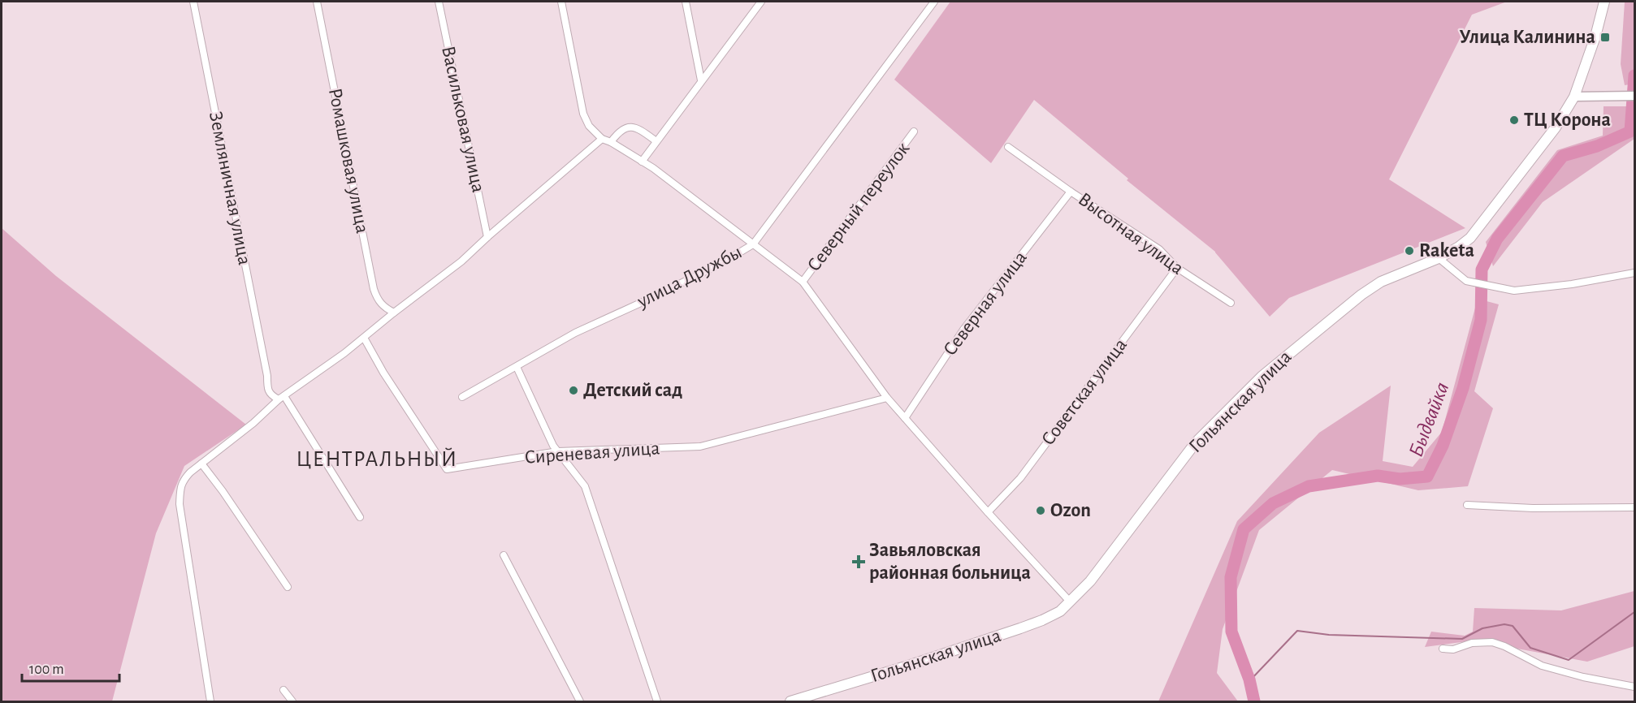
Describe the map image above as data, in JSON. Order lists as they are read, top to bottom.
{
  "streets": {
    "main road": ["Гольянская улица"],
    "street": [
      "Васильковая улица",
      "Ромашковая улица",
      "Земляничная улица",
      "Северный переулок",
      "Высотная улица",
      "улица Дружбы",
      "Северная улица",
      "Советская улица",
      "Сиреневая улица"
    ]
  },
  "crossings": [
    ["Высотная улица", "Северная улица"],
    ["Высотная улица", "Советская улица"]
  ],
  "districts": ["ЦЕНТРАЛЬНЫЙ"],
  "water": ["Быдвайка"],
  "places": {
    "transit": ["Улица Калинина"],
    "other": [
      "ТЦ Корона",
      "Raketa",
      "Детский сад",
      "Ozon"
    ],
    "health": ["Завьяловская районная больница"]
  },
  "scale_bar": "100 m"
}
